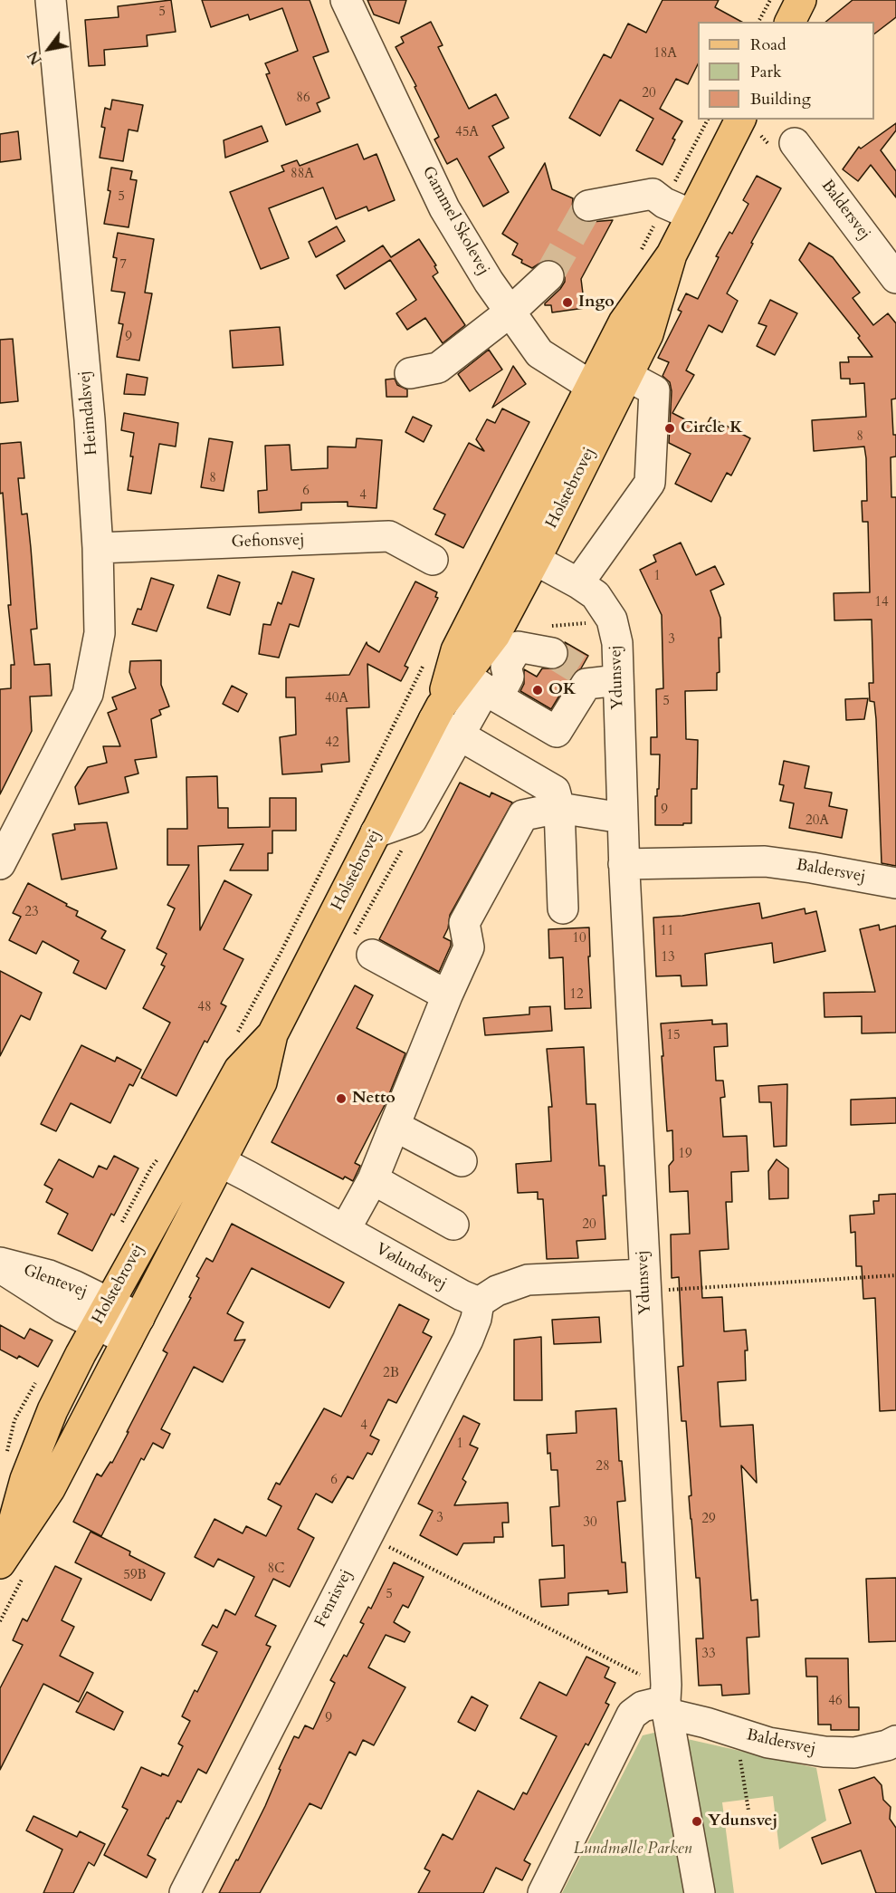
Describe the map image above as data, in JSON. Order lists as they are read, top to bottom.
{
  "streets": {
    "main road": ["Holstebrovej"],
    "street": [
      "Baldersvej",
      "Gammel Skolevej",
      "Heimdalsvej",
      "Gefionsvej",
      "Ydunsvej",
      "Vølundsvej",
      "Glentevej",
      "Fenrisvej"
    ]
  },
  "crossings": [
    ["Baldersvej", "Ydunsvej"],
    ["Gammel Skolevej", "Holstebrovej"],
    ["Gammel Skolevej", "Ydunsvej"],
    ["Heimdalsvej", "Gefionsvej"],
    ["Holstebrovej", "Ydunsvej"],
    ["Holstebrovej", "Vølundsvej"],
    ["Holstebrovej", "Glentevej"],
    ["Vølundsvej", "Fenrisvej"]
  ],
  "parks": ["Lundmølle Parken"],
  "places": [
    "Ingo",
    "Circle K",
    "OK",
    "Netto",
    "Ydunsvej"
  ],
  "house_numbers": [
    "5",
    "18A",
    "20",
    "86",
    "45A",
    "88A",
    "5",
    "7",
    "9",
    "8",
    "8",
    "6",
    "4",
    "1",
    "14",
    "3",
    "40A",
    "5",
    "42",
    "9",
    "20A",
    "23",
    "11",
    "10",
    "13",
    "12",
    "48",
    "15",
    "19",
    "20",
    "2B",
    "4",
    "1",
    "28",
    "6",
    "3",
    "29",
    "30",
    "8C",
    "59B",
    "5",
    "33",
    "46",
    "9"
  ],
  "legend": ["Road", "Park", "Building"],
  "north": "bottom left"
}
